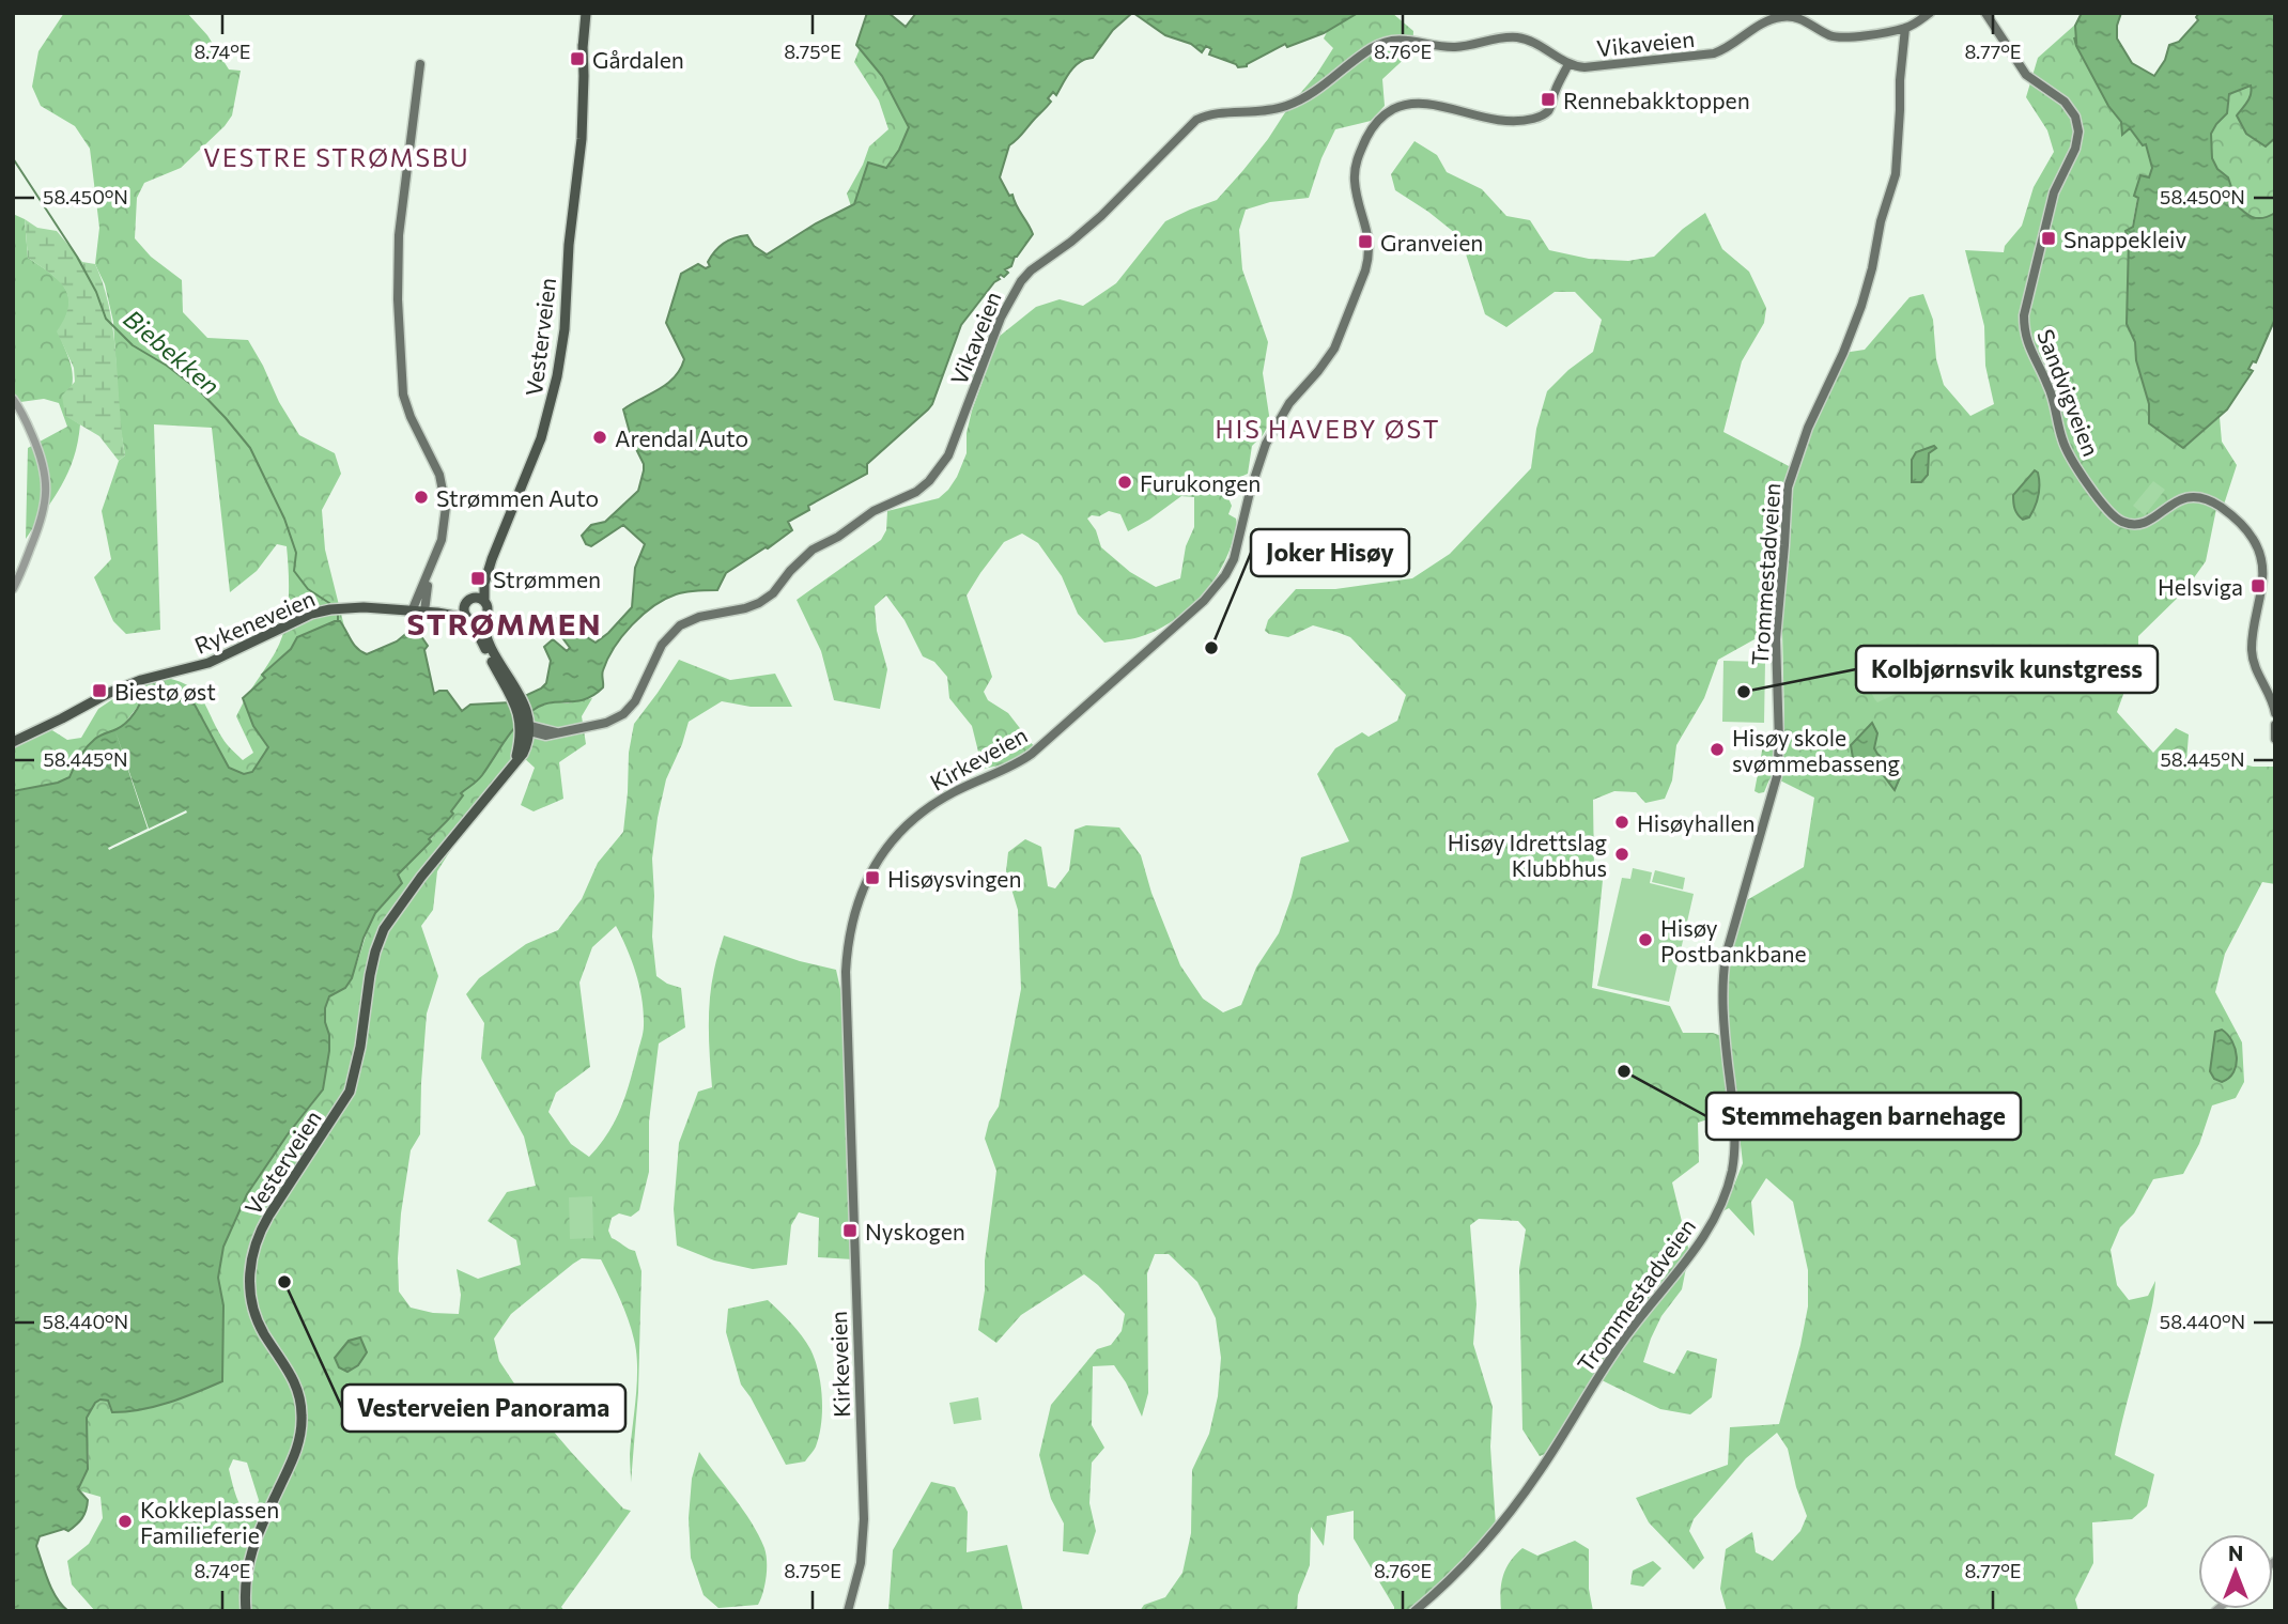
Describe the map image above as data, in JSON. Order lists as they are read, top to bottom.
{
  "streets": {
    "main road": [
      "Vikaveien",
      "Vesterveien",
      "Sandvigveien",
      "Trommestadveien",
      "Rykeneveien",
      "Kirkeveien"
    ]
  },
  "crossings": [
    ["Vikaveien", "Vesterveien"],
    ["Vikaveien", "Trommestadveien"],
    ["Vikaveien", "Kirkeveien"],
    ["Vesterveien", "Rykeneveien"]
  ],
  "districts": ["VESTRE STRØMSBU", "HIS HAVEBY ØST", "STRØMMEN"],
  "water": ["Biebekken"],
  "places": {
    "transit": [
      "Gårdalen",
      "Rennebakktoppen",
      "Snappekleiv",
      "Granveien",
      "Strømmen",
      "Helsviga",
      "Biestø øst",
      "Hisøysvingen",
      "Nyskogen"
    ],
    "other": [
      "Arendal Auto",
      "Furukongen",
      "Strømmen Auto",
      "Joker Hisøy",
      "Kolbjørnsvik kunstgress",
      "Hisøy skole svømmebasseng",
      "Hisøyhallen",
      "Hisøy Idrettslag Klubbhus",
      "Hisøy Postbankbane",
      "Stemmehagen barnehage",
      "Vesterveien Panorama",
      "Kokkeplassen Familieferie"
    ]
  },
  "north": "top",
  "coordinates": [
    "8.74°E",
    "8.75°E",
    "8.76°E",
    "8.77°E",
    "58.450°N",
    "58.445°N",
    "58.440°N"
  ]
}
